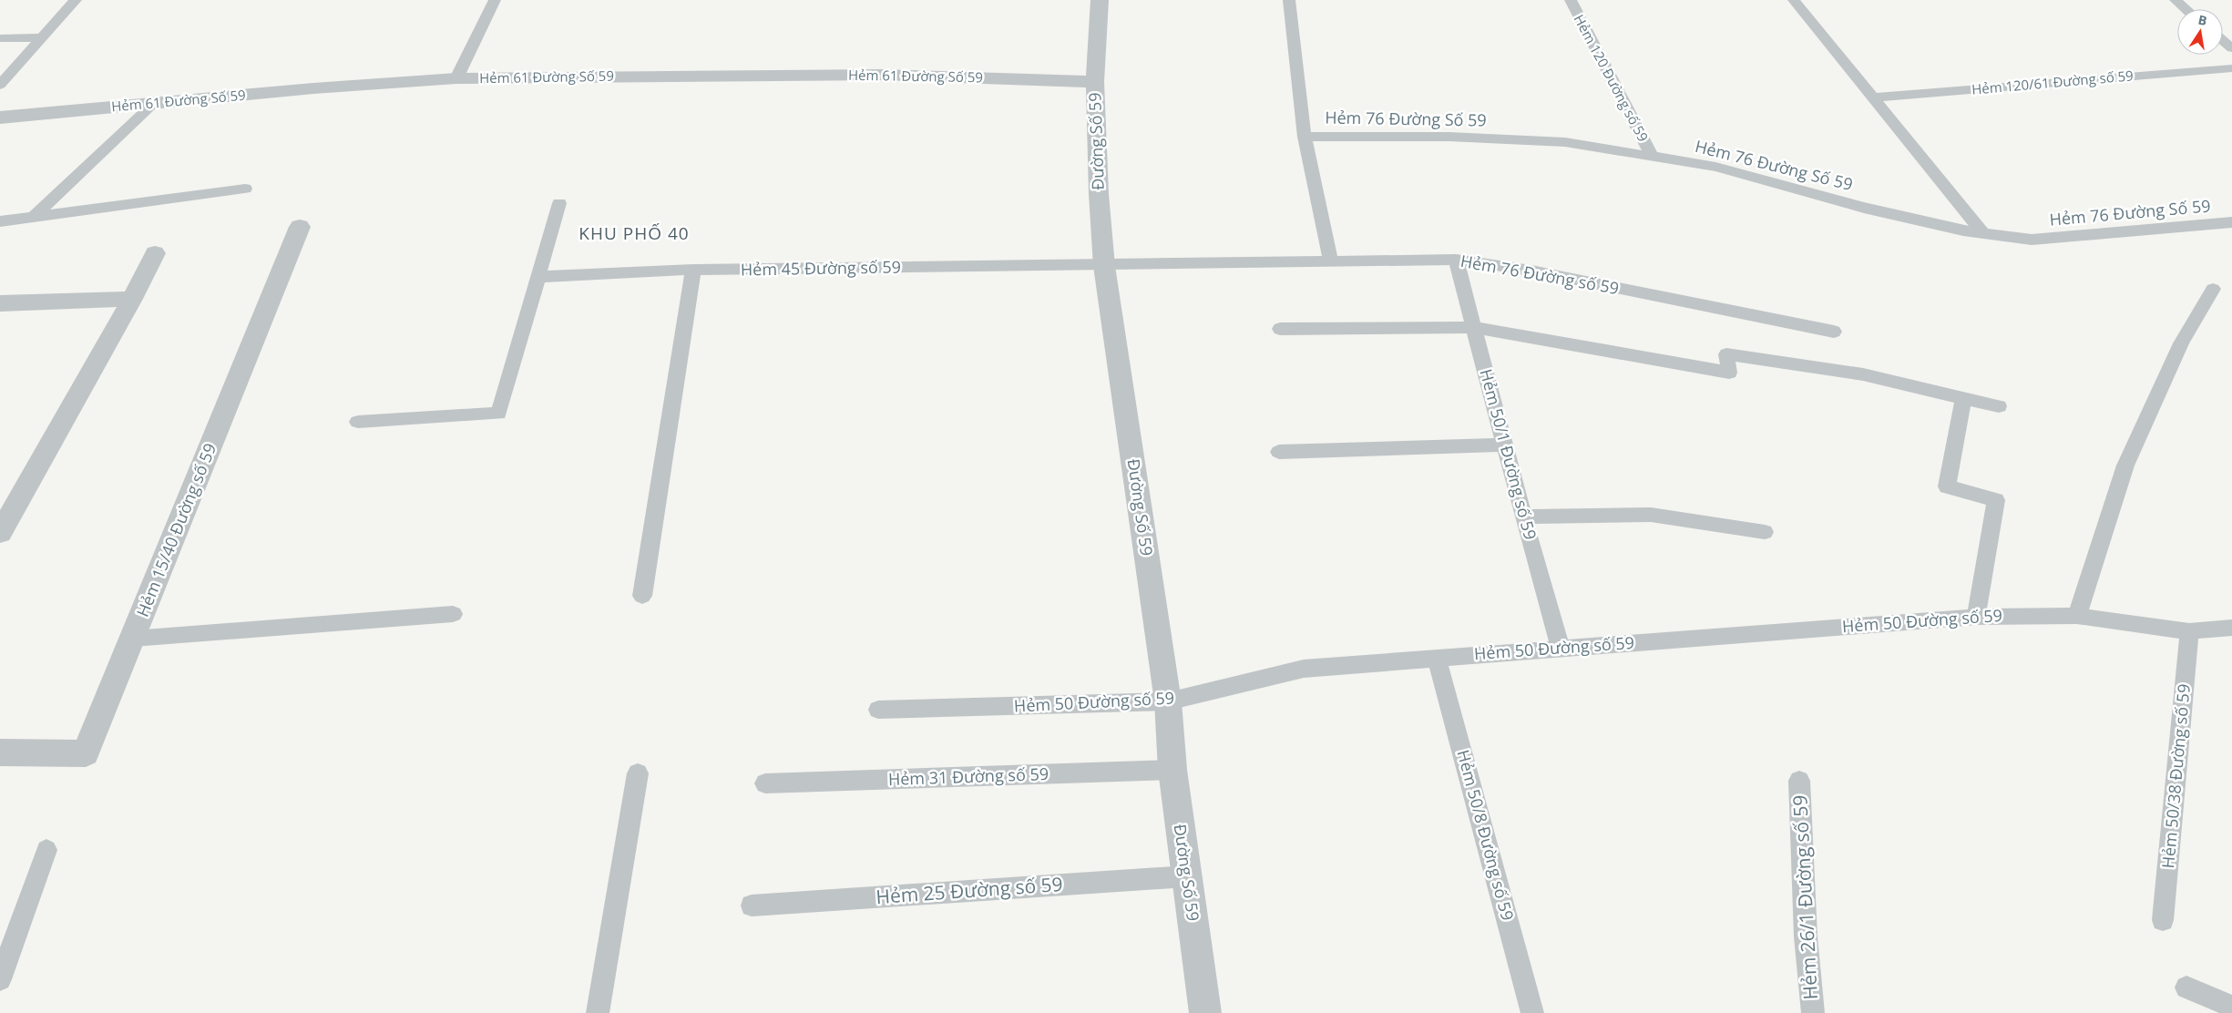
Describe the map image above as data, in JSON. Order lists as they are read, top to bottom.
{
  "streets": {
    "street": ["Hẻm 61 Đường Số 59", "Đường Số 59", "Hẻm 15/40 Đường số 59"],
    "lane": [
      "Hẻm 120 Đường số 59",
      "Hẻm 120/61 Đường số 59",
      "Hẻm 76 Đường Số 59",
      "Hẻm 45 Đường số 59",
      "Hẻm 76 Đường số 59",
      "Hẻm 50/1 Đường số 59",
      "Hẻm 50 Đường số 59",
      "Hẻm 50/38 Đường số 59",
      "Hẻm 31 Đường số 59",
      "Hẻm 50/8 Đường số 59",
      "Hẻm 25 Đường số 59",
      "Hẻm 26/1 Đường số 59"
    ]
  },
  "crossings": [
    ["Hẻm 61 Đường Số 59", "Đường Số 59"],
    ["Hẻm 120 Đường số 59", "Hẻm 76 Đường Số 59"],
    ["Hẻm 76 Đường Số 59", "Hẻm 76 Đường số 59"],
    ["Đường Số 59", "Hẻm 45 Đường số 59"],
    ["Đường Số 59", "Hẻm 76 Đường số 59"],
    ["Đường Số 59", "Hẻm 50 Đường số 59"],
    ["Đường Số 59", "Hẻm 31 Đường số 59"],
    ["Đường Số 59", "Hẻm 25 Đường số 59"],
    ["Hẻm 45 Đường số 59", "Hẻm 76 Đường số 59"],
    ["Hẻm 76 Đường số 59", "Hẻm 50/1 Đường số 59"],
    ["Hẻm 50/1 Đường số 59", "Hẻm 50 Đường số 59"],
    ["Hẻm 50 Đường số 59", "Hẻm 50/38 Đường số 59"],
    ["Hẻm 50 Đường số 59", "Hẻm 50/8 Đường số 59"]
  ],
  "districts": ["KHU PHỐ 40"],
  "north": "top"
}
